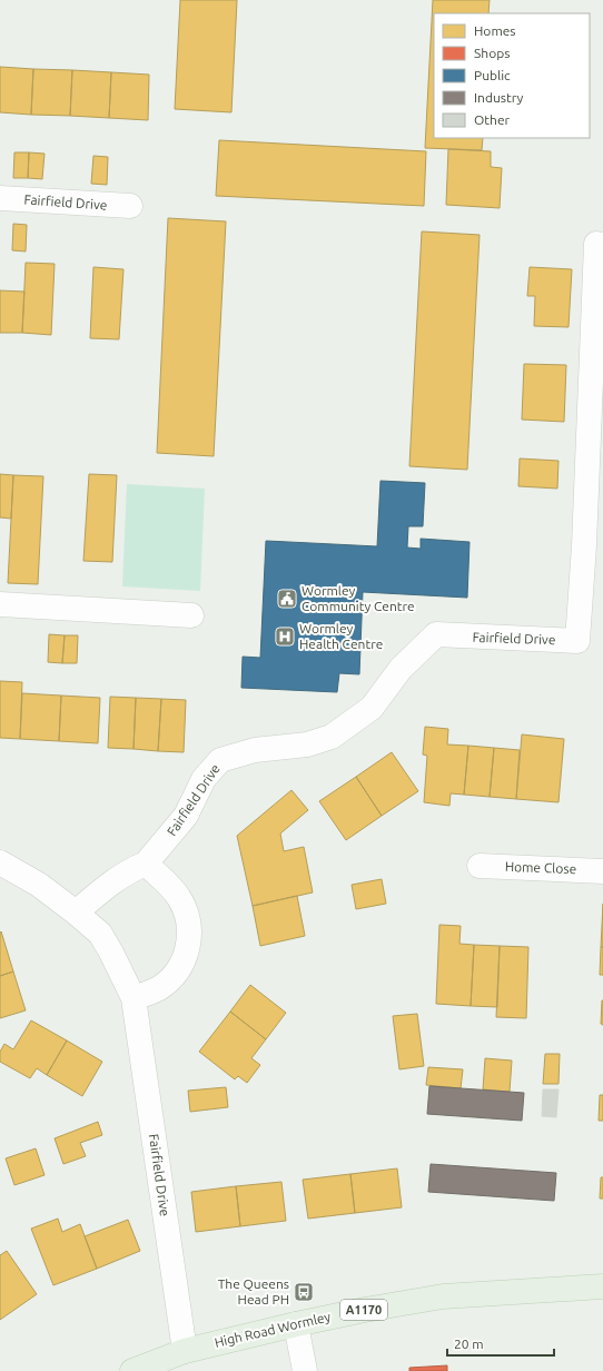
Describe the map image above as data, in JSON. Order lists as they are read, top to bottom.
{
  "streets": {
    "main road": ["A1170", "High Road Wormley"],
    "street": ["Fairfield Drive", "Home Close"]
  },
  "crossings": [
    ["Fairfield Drive", "High Road Wormley"]
  ],
  "places": {
    "public building": ["Wormley Community Centre"],
    "hospital": ["Wormley Health Centre"],
    "bus stop": ["The Queens Head PH"]
  },
  "legend": [
    "Homes",
    "Shops",
    "Public",
    "Industry",
    "Other"
  ],
  "scale_bar": "20 m"
}
